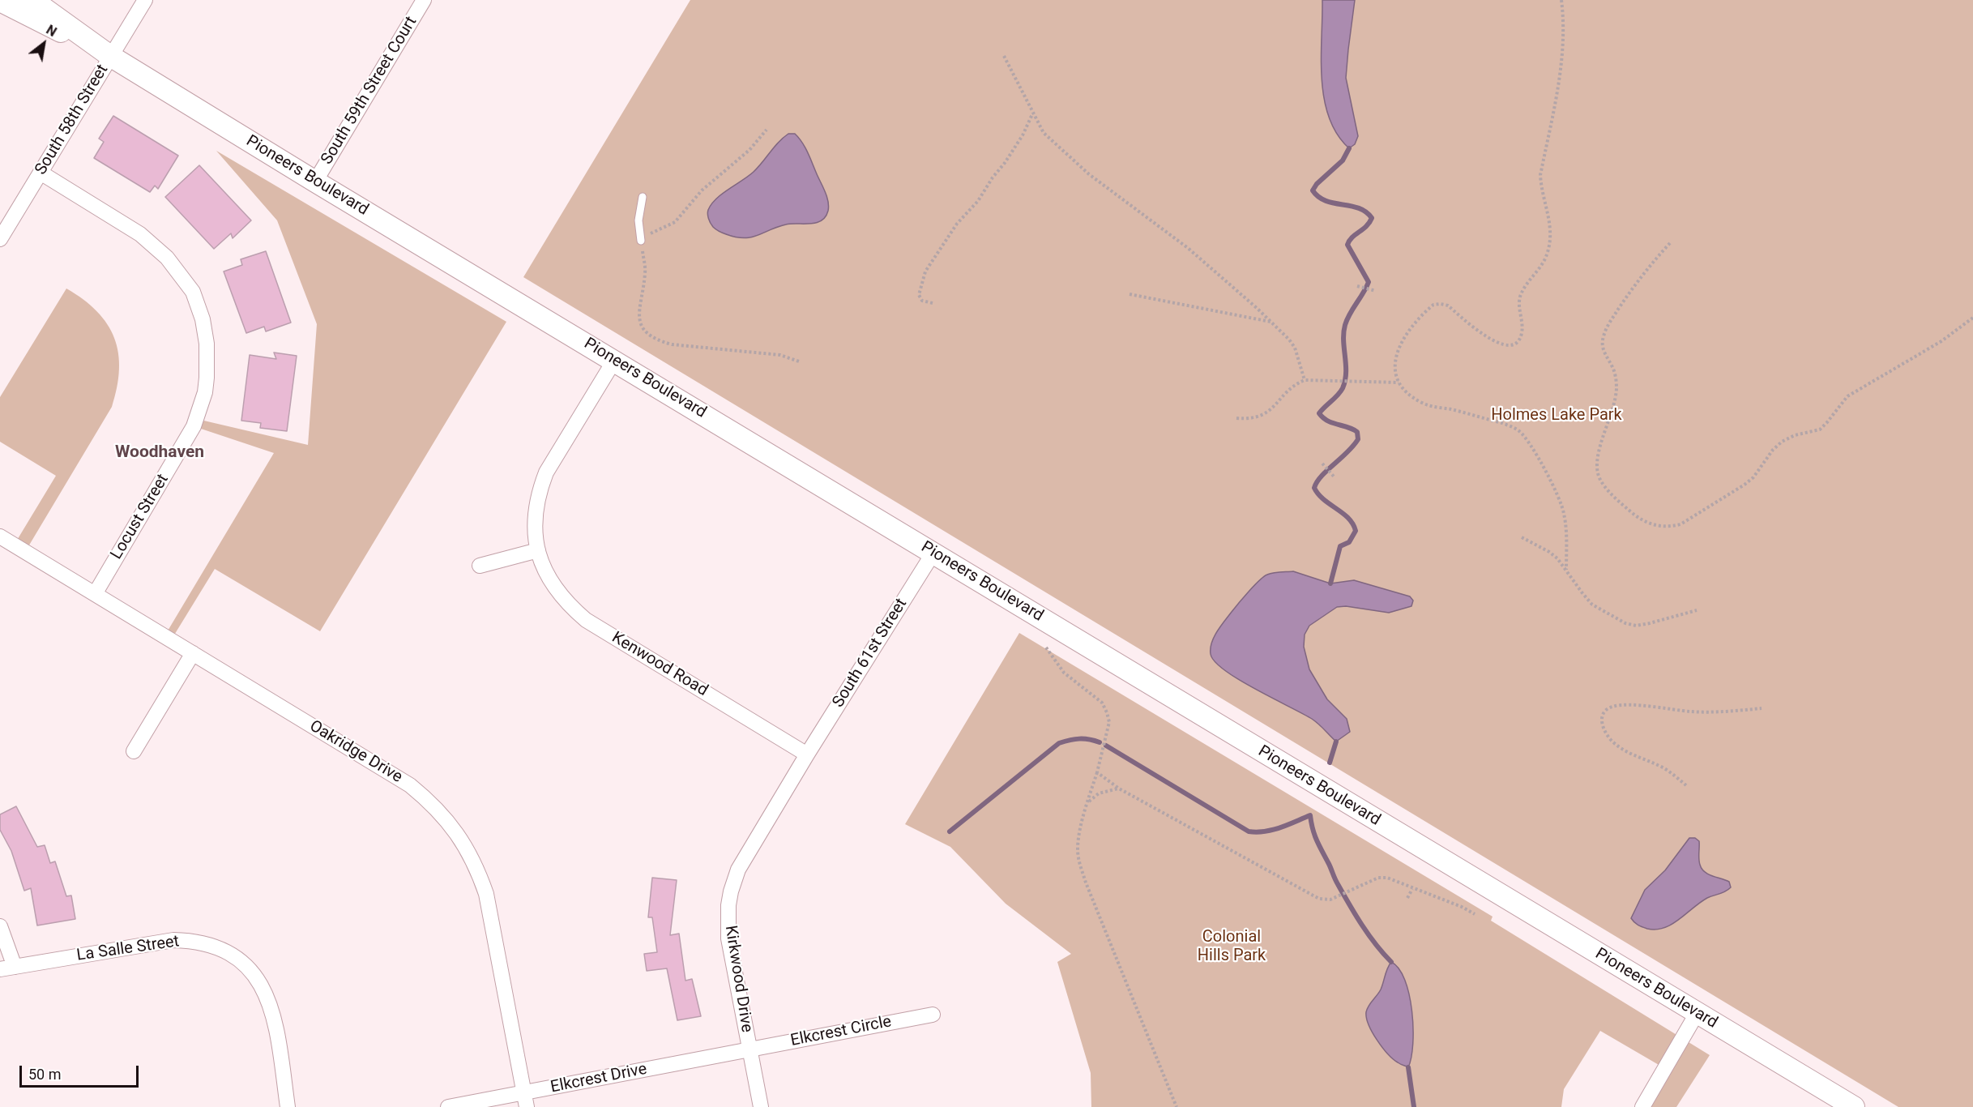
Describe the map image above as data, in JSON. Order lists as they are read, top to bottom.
{
  "streets": {
    "main road": ["Pioneers Boulevard"],
    "street": [
      "South 59th Street Court",
      "South 58th Street",
      "Locust Street",
      "South 61st Street",
      "Kenwood Road",
      "Oakridge Drive",
      "La Salle Street",
      "Kirkwood Drive",
      "Elkcrest Circle",
      "Elkcrest Drive"
    ]
  },
  "crossings": [
    ["South 59th Street Court", "Pioneers Boulevard"],
    ["South 58th Street", "Pioneers Boulevard"],
    ["South 58th Street", "Locust Street"],
    ["Pioneers Boulevard", "South 61st Street"],
    ["Pioneers Boulevard", "Kenwood Road"],
    ["Locust Street", "Oakridge Drive"],
    ["South 61st Street", "Kenwood Road"],
    ["South 61st Street", "Kirkwood Drive"],
    ["Kenwood Road", "Kirkwood Drive"],
    ["Oakridge Drive", "Elkcrest Drive"],
    ["Kirkwood Drive", "Elkcrest Circle"],
    ["Kirkwood Drive", "Elkcrest Drive"],
    ["Elkcrest Circle", "Elkcrest Drive"]
  ],
  "districts": ["Woodhaven"],
  "parks": ["Holmes Lake Park", "Colonial Hills Park"],
  "scale_bar": "50 m",
  "north": "top right"
}
